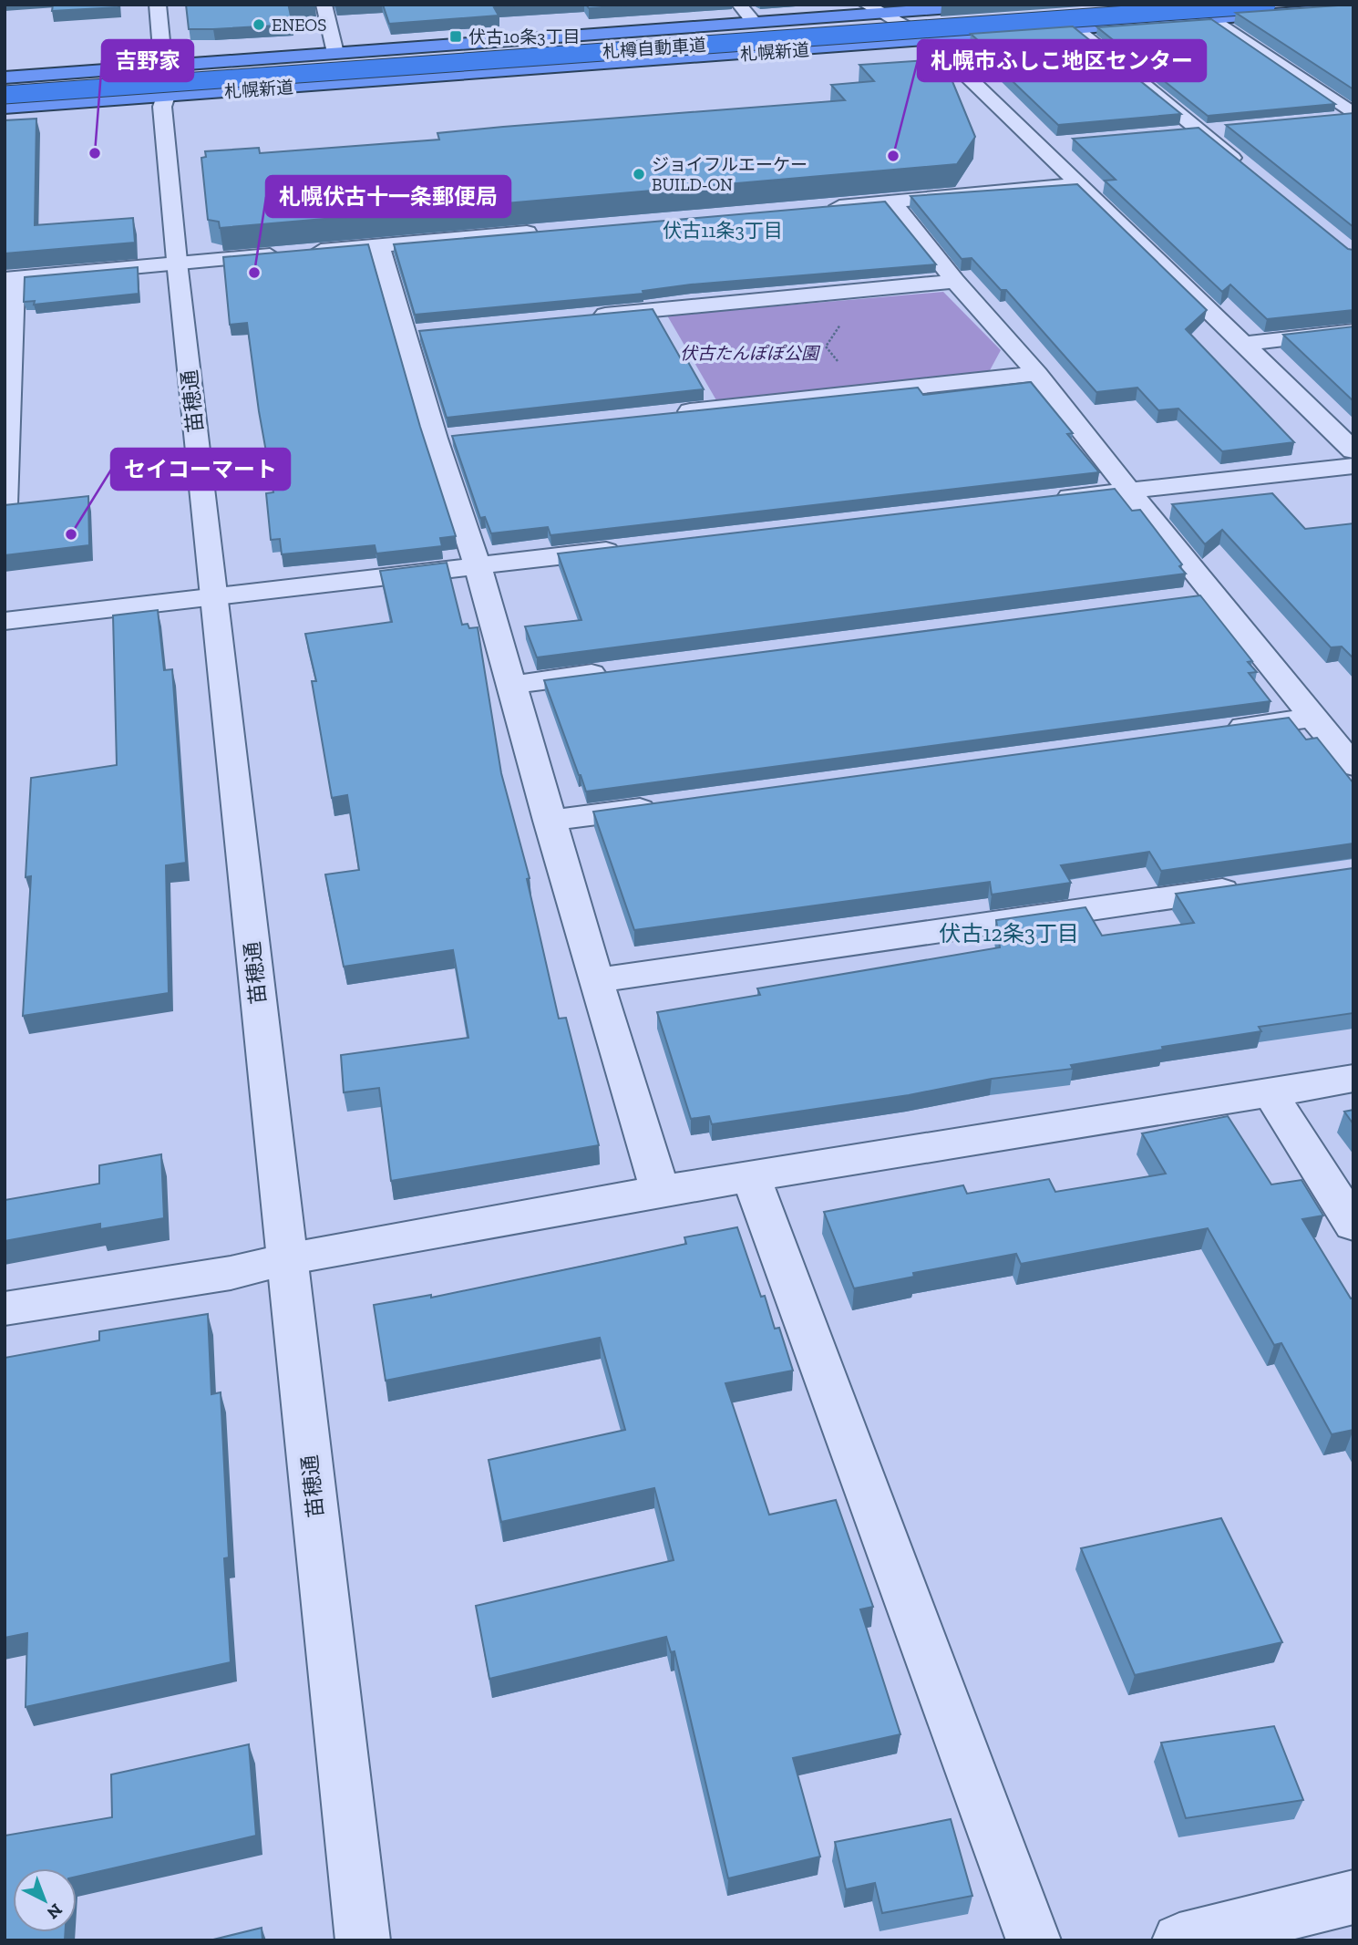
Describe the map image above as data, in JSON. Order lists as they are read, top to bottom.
{
  "streets": {
    "highway": ["札樽自動車道", "札幌新道"],
    "street": ["苗穂通"]
  },
  "crossings": [
    ["札樽自動車道", "札幌新道"],
    ["札幌新道", "苗穂通"]
  ],
  "districts": ["伏古11条3丁目", "伏古12条3丁目"],
  "parks": ["伏古たんぽぽ公園"],
  "places": {
    "other": [
      "ENEOS",
      "吉野家",
      "札幌市ふしこ地区センター",
      "ジョイフルエーケー BUILD-ON",
      "札幌伏古十一条郵便局",
      "セイコーマート"
    ],
    "transit": ["伏古10条3丁目"]
  },
  "north": "bottom right"
}
